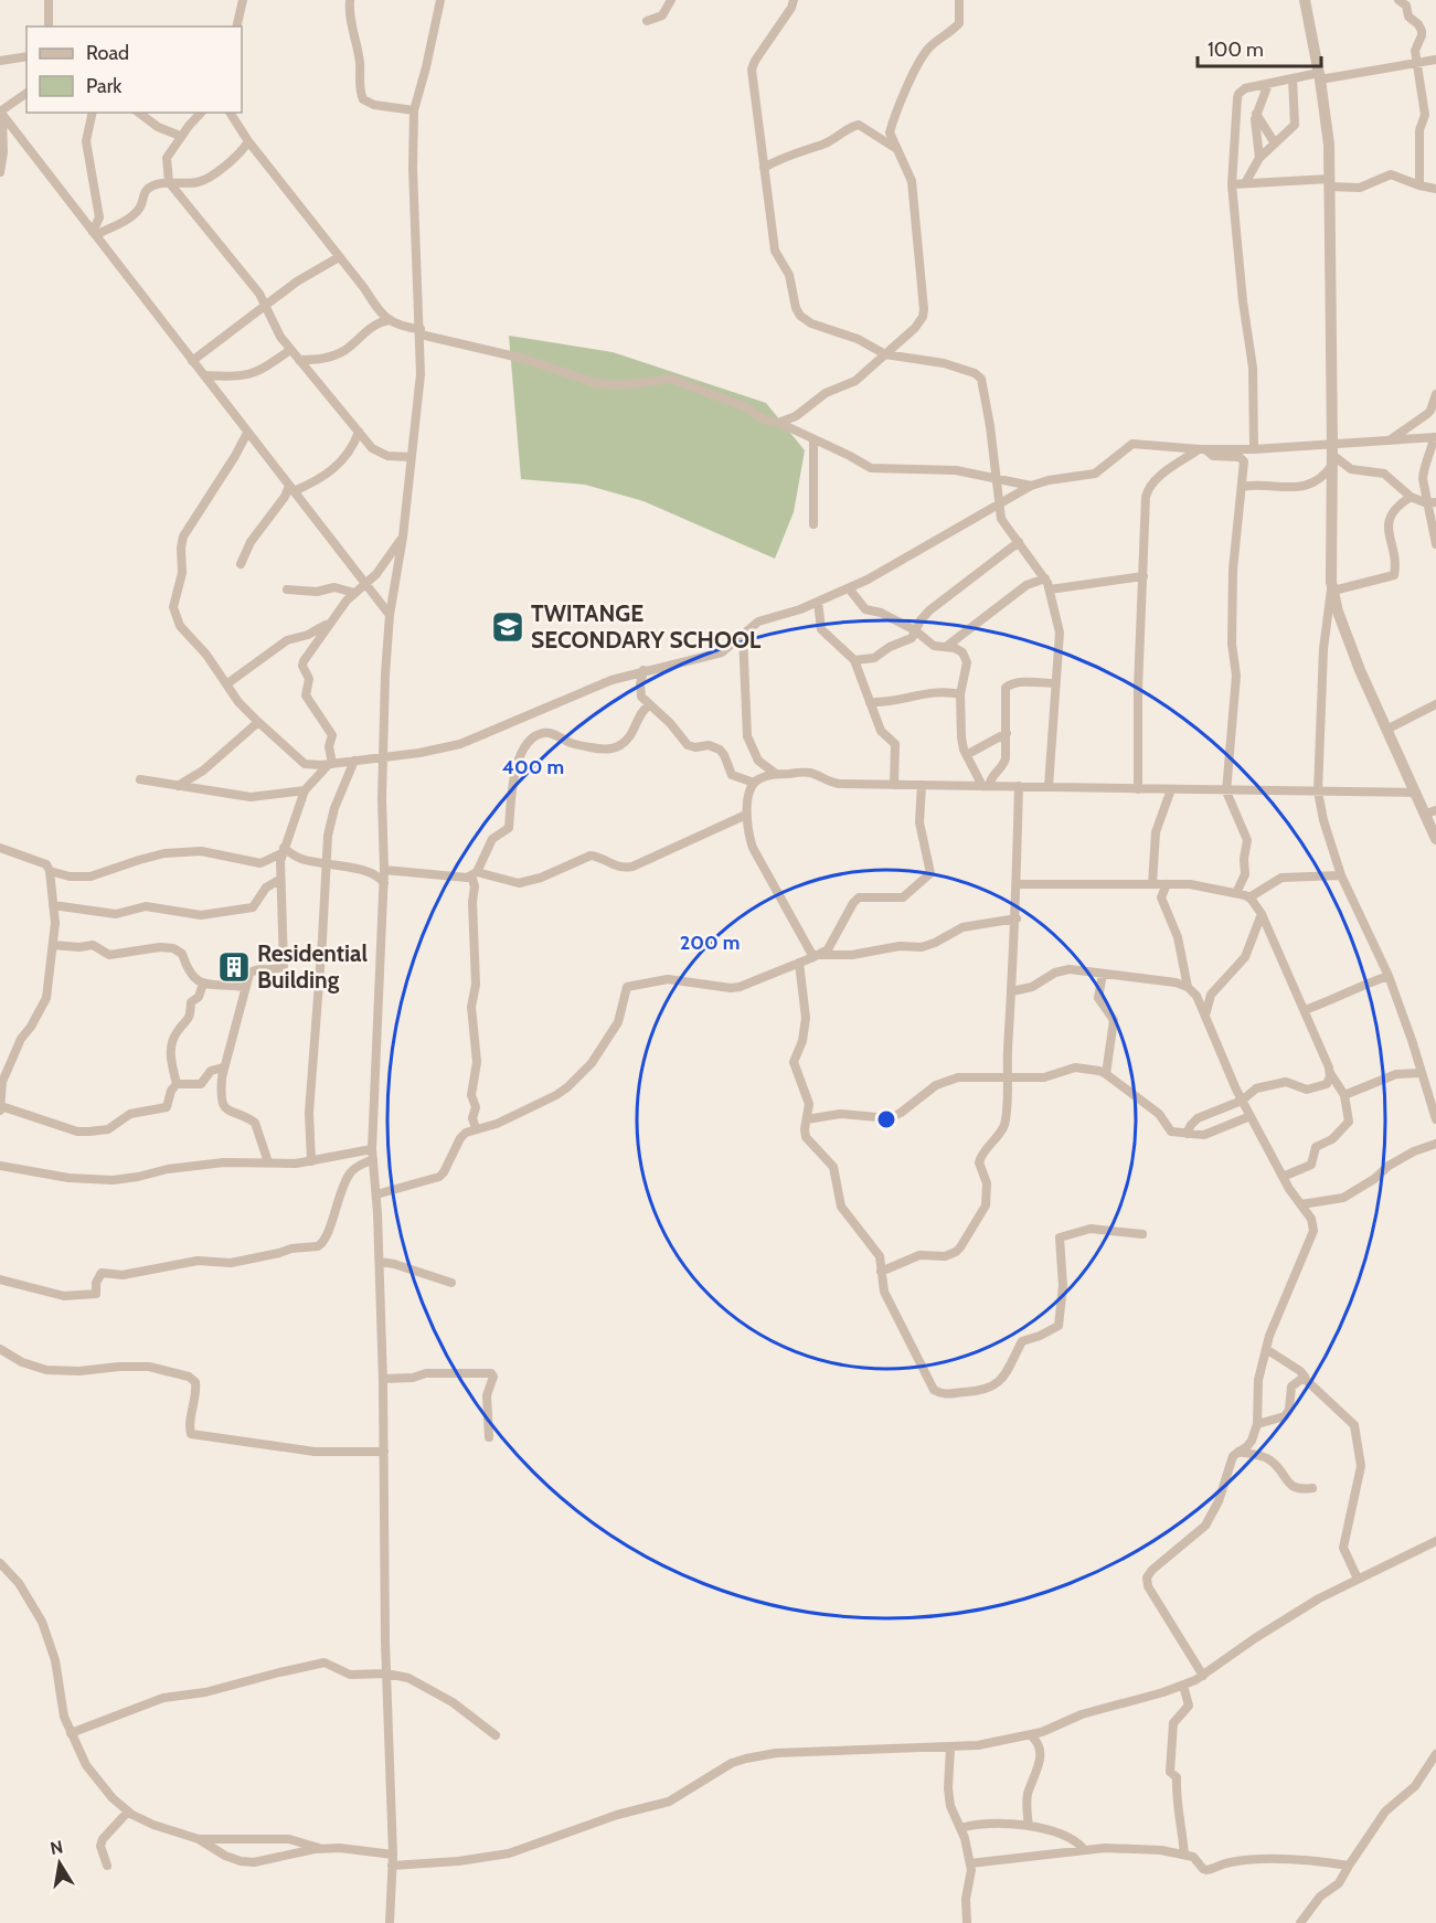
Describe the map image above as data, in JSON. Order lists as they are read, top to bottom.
{
  "places": {
    "school or university": ["TWITANGE SECONDARY SCHOOL"],
    "building": ["Residential Building"]
  },
  "legend": ["Road", "Park"],
  "scale_bar": "100 m",
  "north": "top",
  "rings": ["400 m", "200 m"]
}
